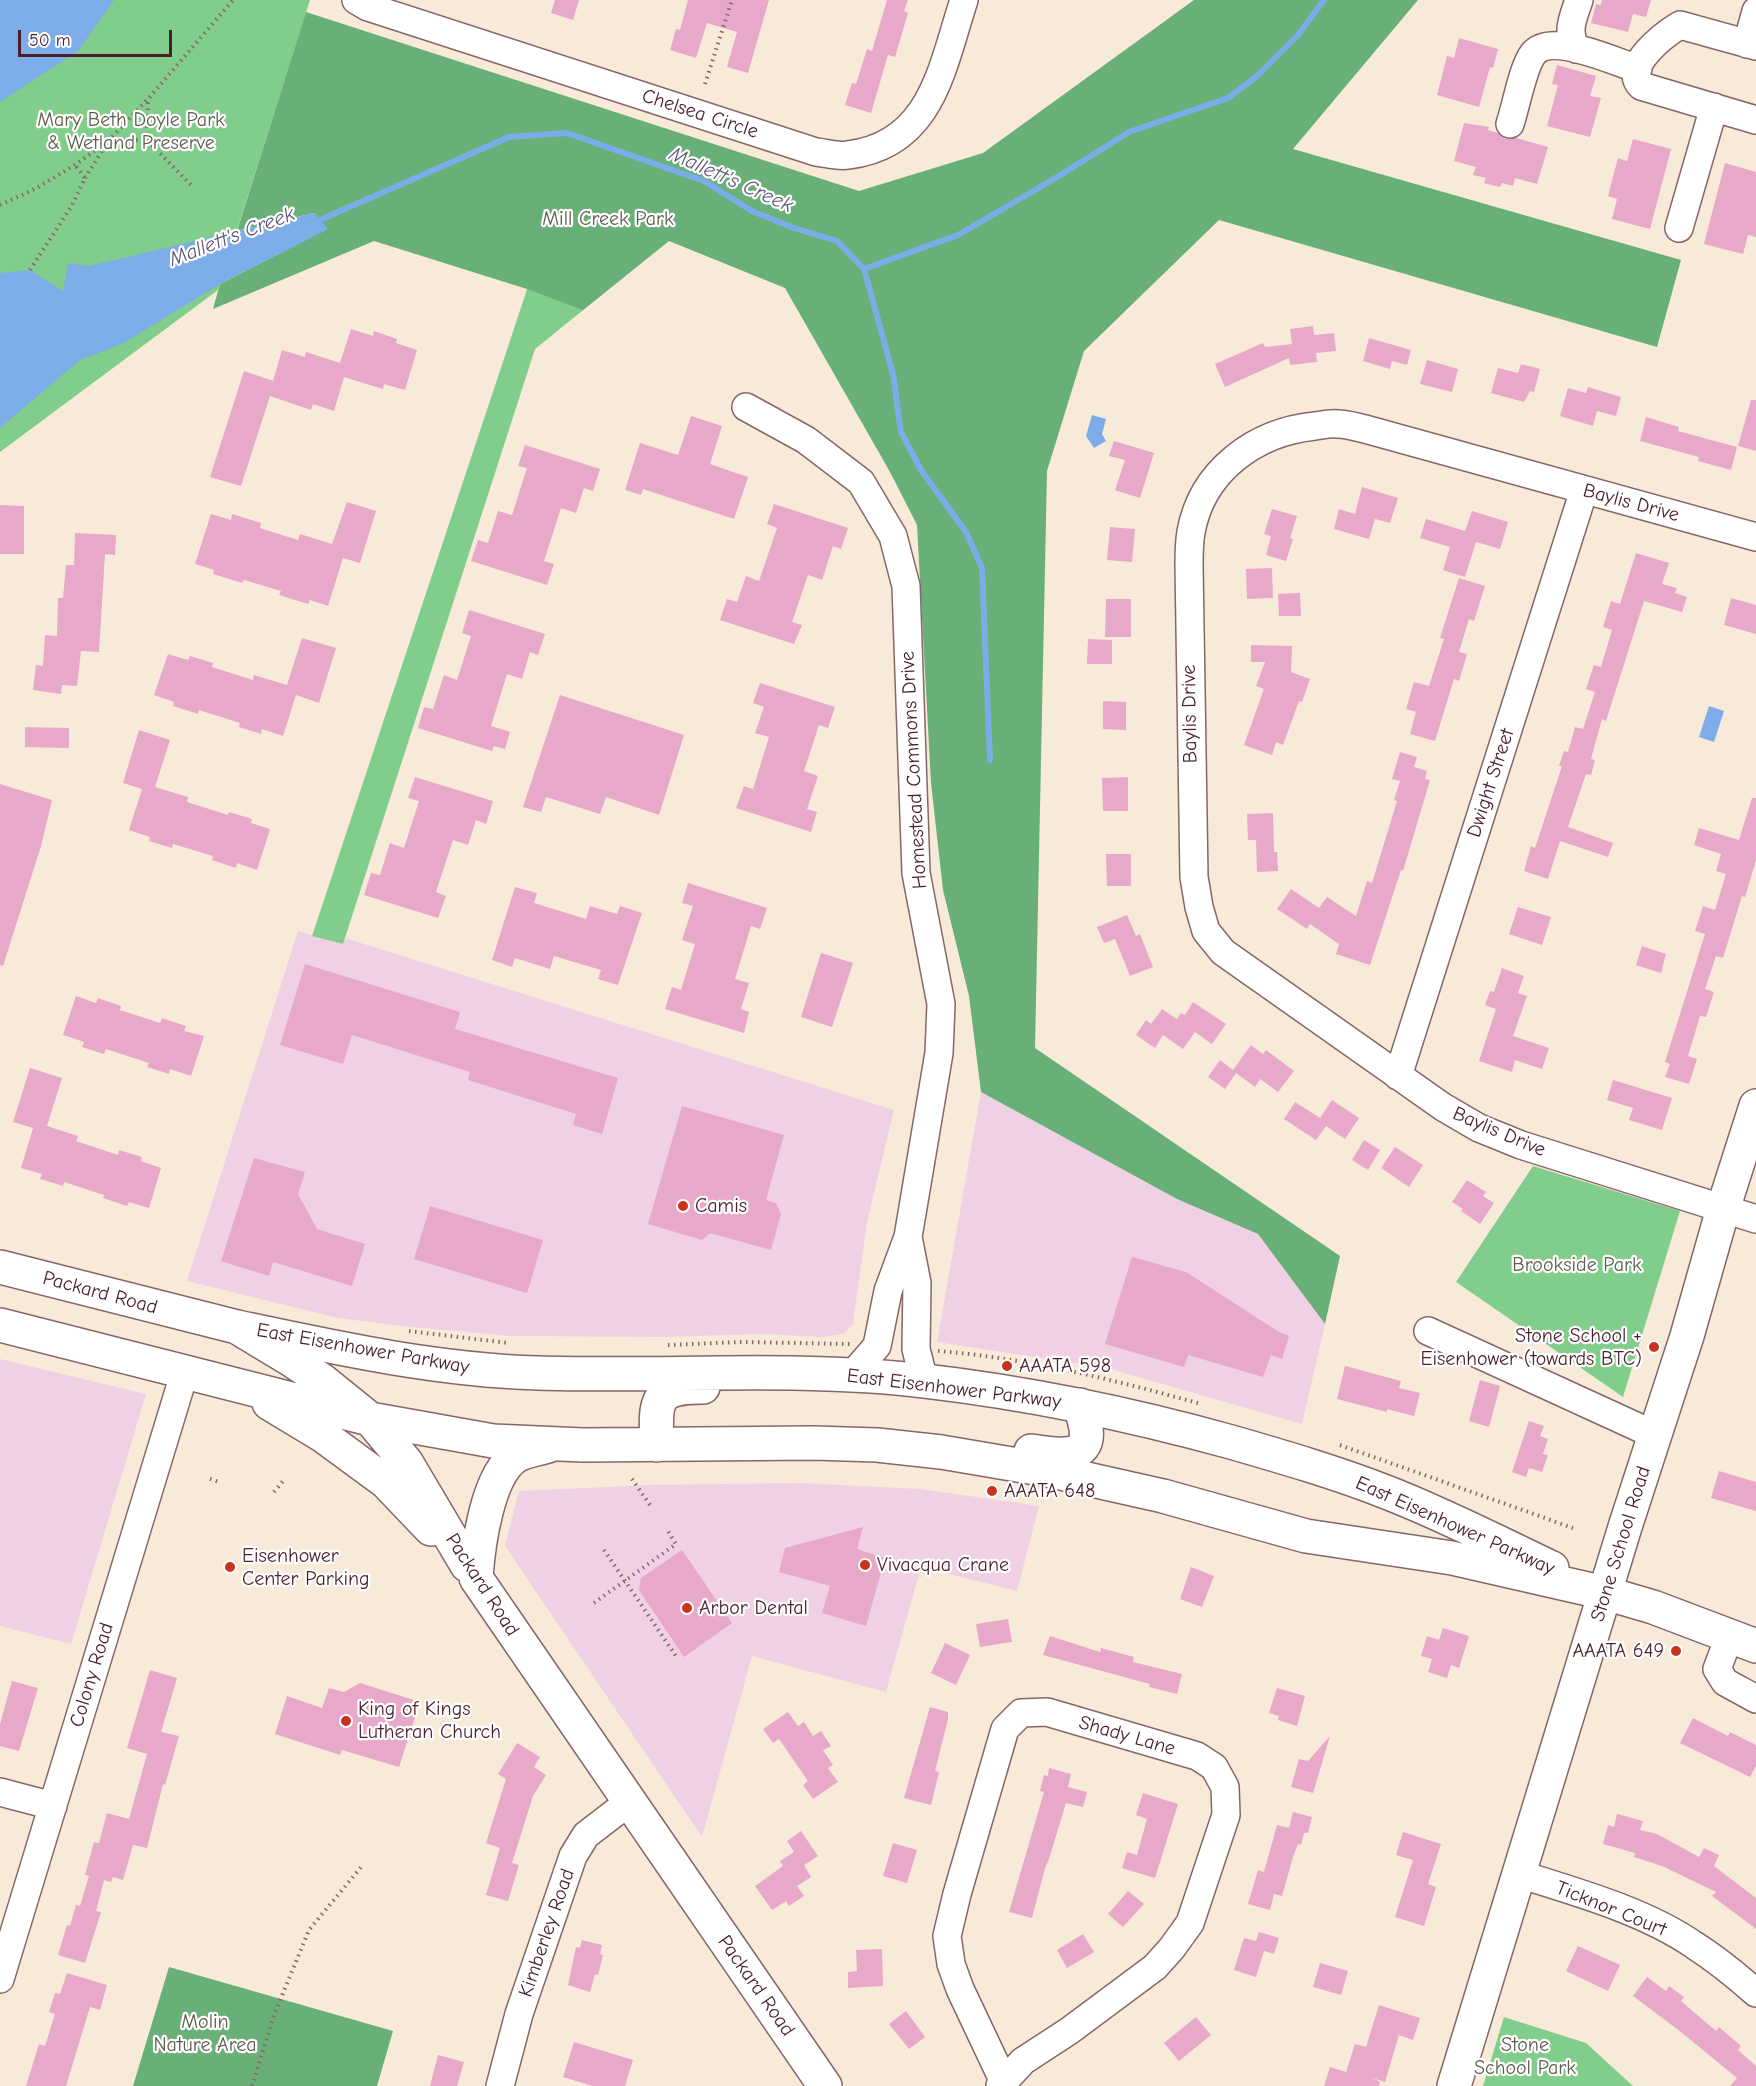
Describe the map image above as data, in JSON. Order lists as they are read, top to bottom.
{
  "streets": {
    "main road": ["Packard Road", "East Eisenhower Parkway", "Stone School Road"],
    "street": [
      "Chelsea Circle",
      "Baylis Drive",
      "Homestead Commons Drive",
      "Dwight Street",
      "Colony Road",
      "Shady Lane",
      "Ticknor Court",
      "Kimberley Road"
    ]
  },
  "crossings": [
    ["Baylis Drive", "Dwight Street"],
    ["Baylis Drive", "Stone School Road"],
    ["Homestead Commons Drive", "East Eisenhower Parkway"],
    ["Packard Road", "East Eisenhower Parkway"],
    ["Packard Road", "Kimberley Road"],
    ["East Eisenhower Parkway", "Stone School Road"],
    ["Stone School Road", "Ticknor Court"]
  ],
  "water": ["Mallett's Creek"],
  "parks": [
    "Mary Beth Doyle Park & Wetland Preserve",
    "Mill Creek Park",
    "Brookside Park",
    "Molin Nature Area",
    "Stone School Park"
  ],
  "places": [
    "Camis",
    "Stone School + Eisenhower (towards BTC)",
    "AAATA 598",
    "AAATA 648",
    "Vivacqua Crane",
    "Eisenhower Center Parking",
    "Arbor Dental",
    "AAATA 649",
    "King of Kings Lutheran Church"
  ],
  "scale_bar": "50 m"
}
